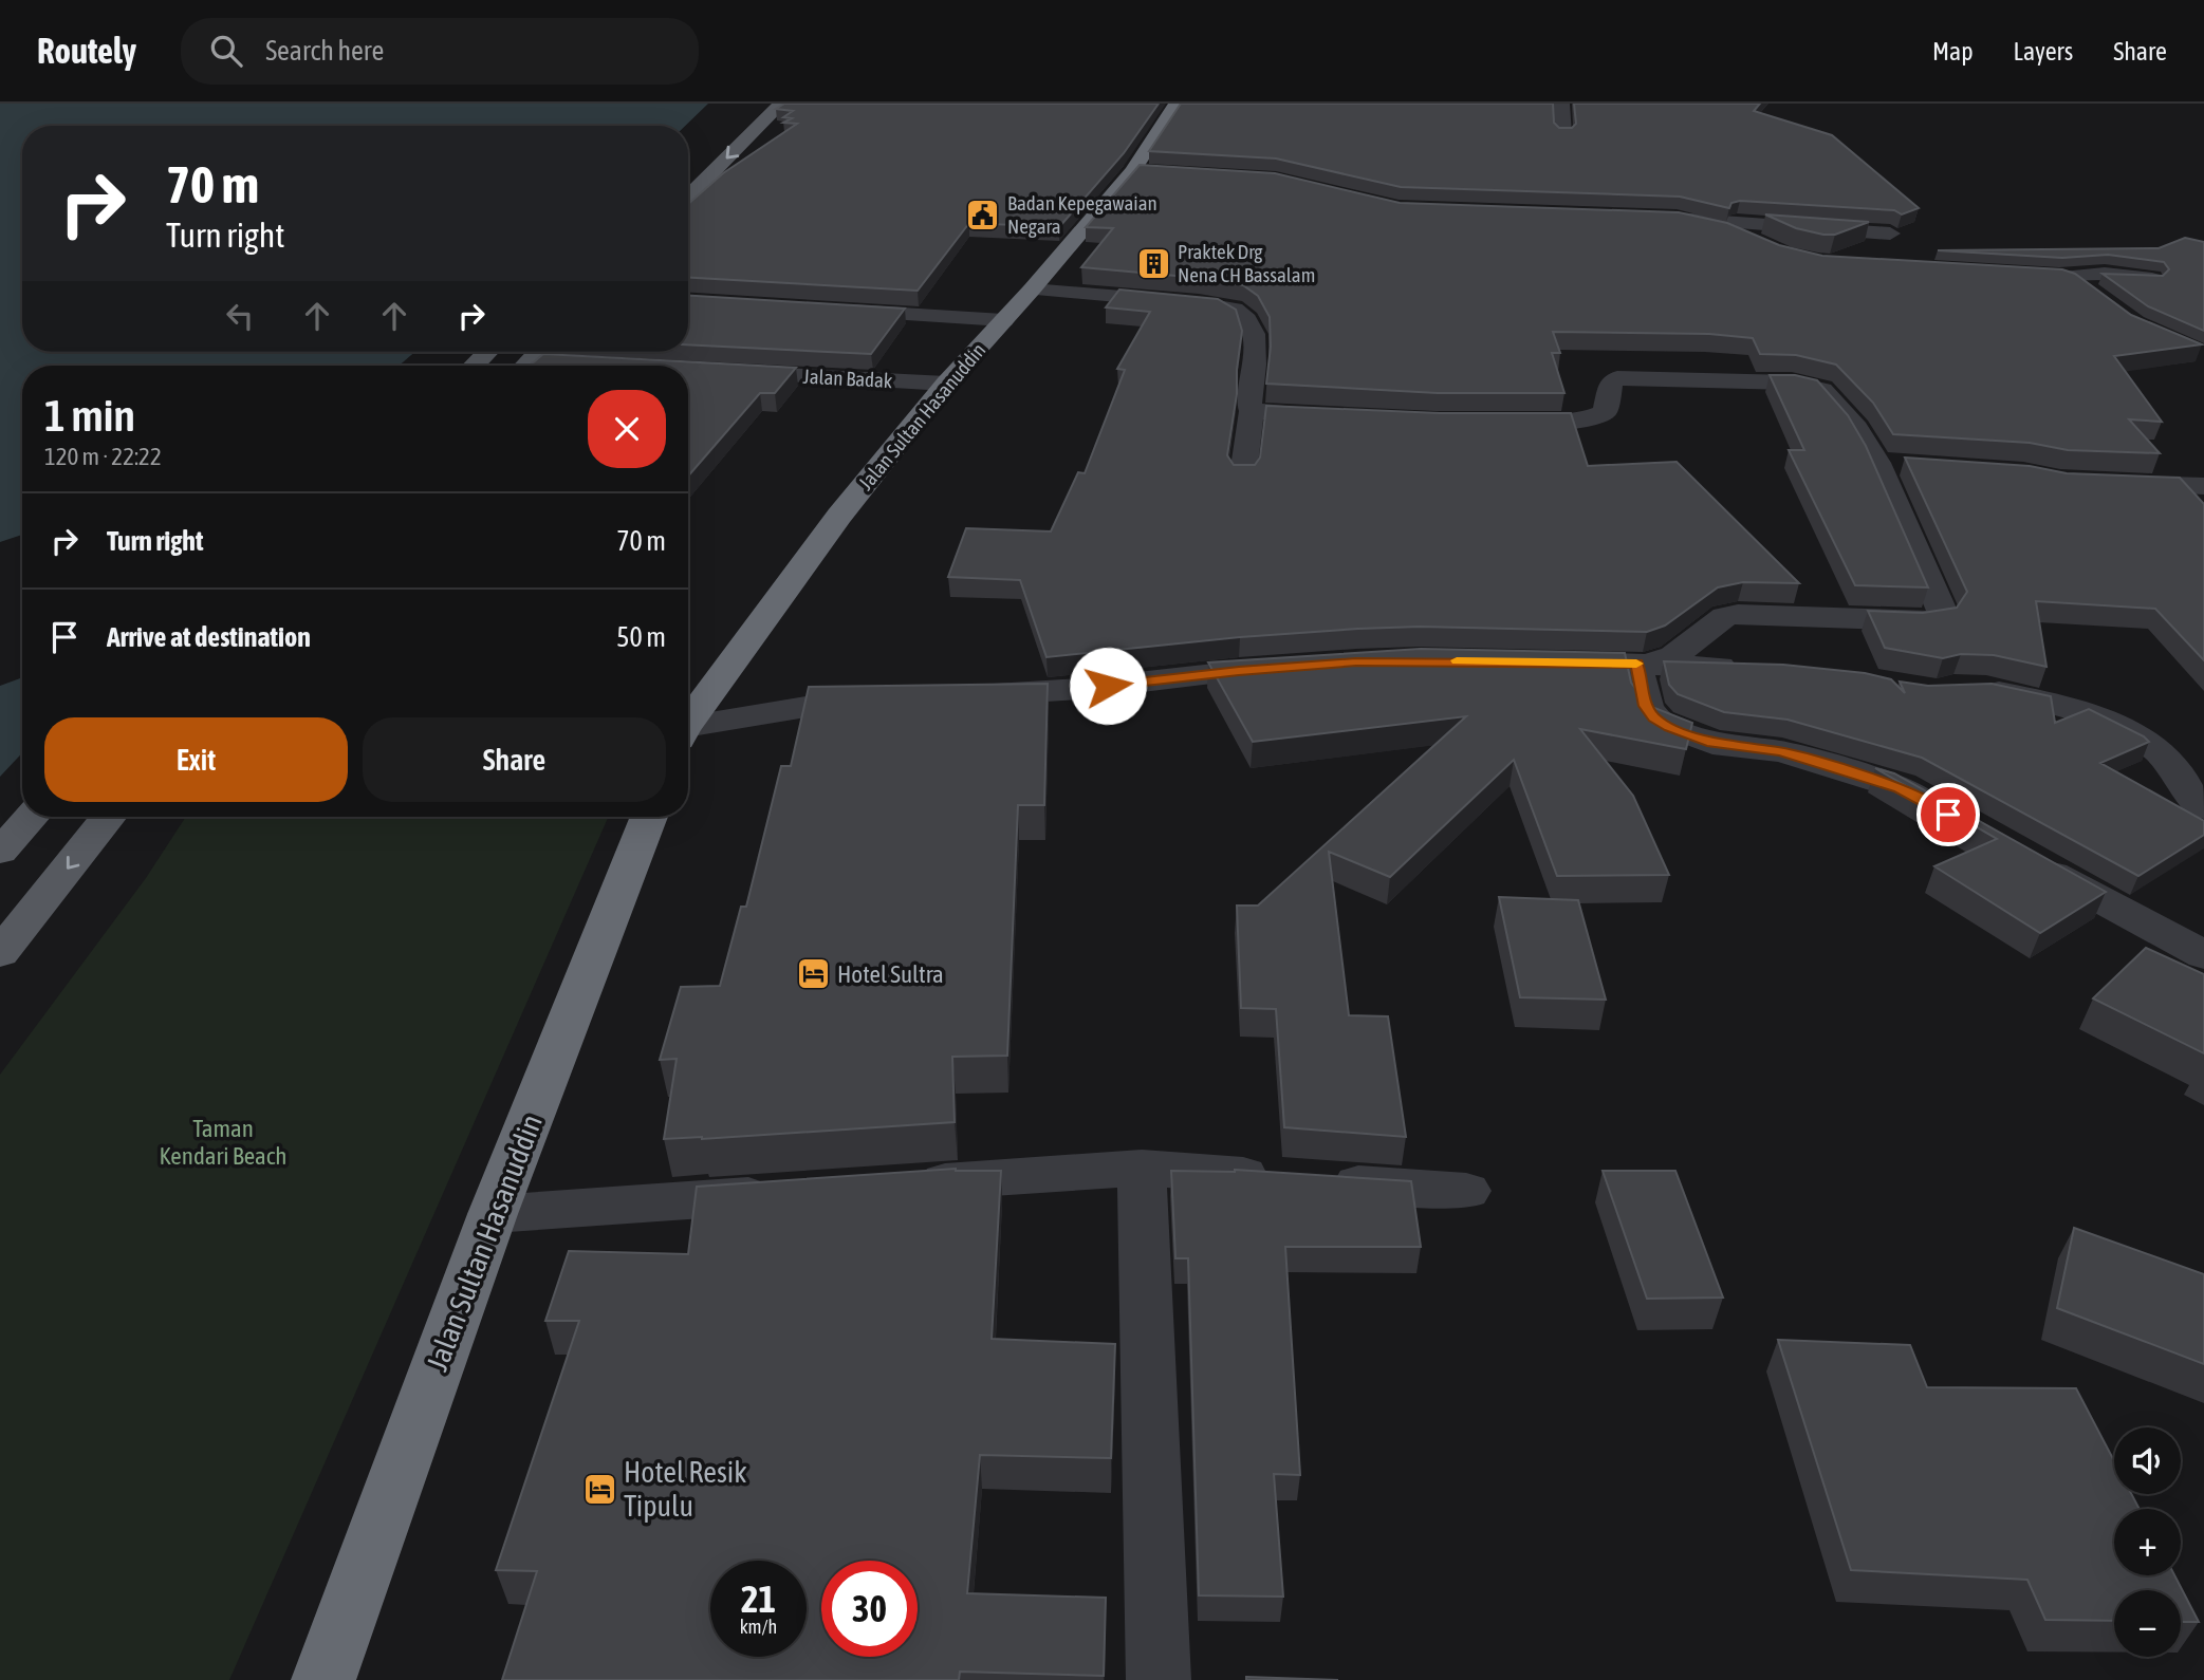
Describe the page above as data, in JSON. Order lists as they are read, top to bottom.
{
  "streets": {
    "highway": ["Jalan Sultan Hasanuddin"],
    "street": ["Jalan Badak"]
  },
  "crossings": [
    ["Jalan Badak", "Jalan Sultan Hasanuddin"]
  ],
  "parks": ["Taman Kendari Beach"],
  "places": {
    "public building": ["Badan Kepegawaian Negara"],
    "building": ["Praktek Drg Nena CH Bassalam"],
    "hotel": ["Hotel Sultra", "Hotel Resik Tipulu"]
  },
  "page": {
    "header": "Routely",
    "search": "Search here",
    "nav": ["Map", "Layers", "Share"],
    "turn": ["70 m", "Turn right"],
    "heading": ["1 min", "120 m · 22:22"],
    "list": [
      {
        "name": "Turn right",
        "value": "70 m"
      },
      {
        "name": "Arrive at destination",
        "value": "50 m"
      }
    ],
    "buttons": ["Exit", "Share"],
    "map_buttons": ["+", "−"],
    "speed": "21 km/h",
    "limit": "30"
  }
}
